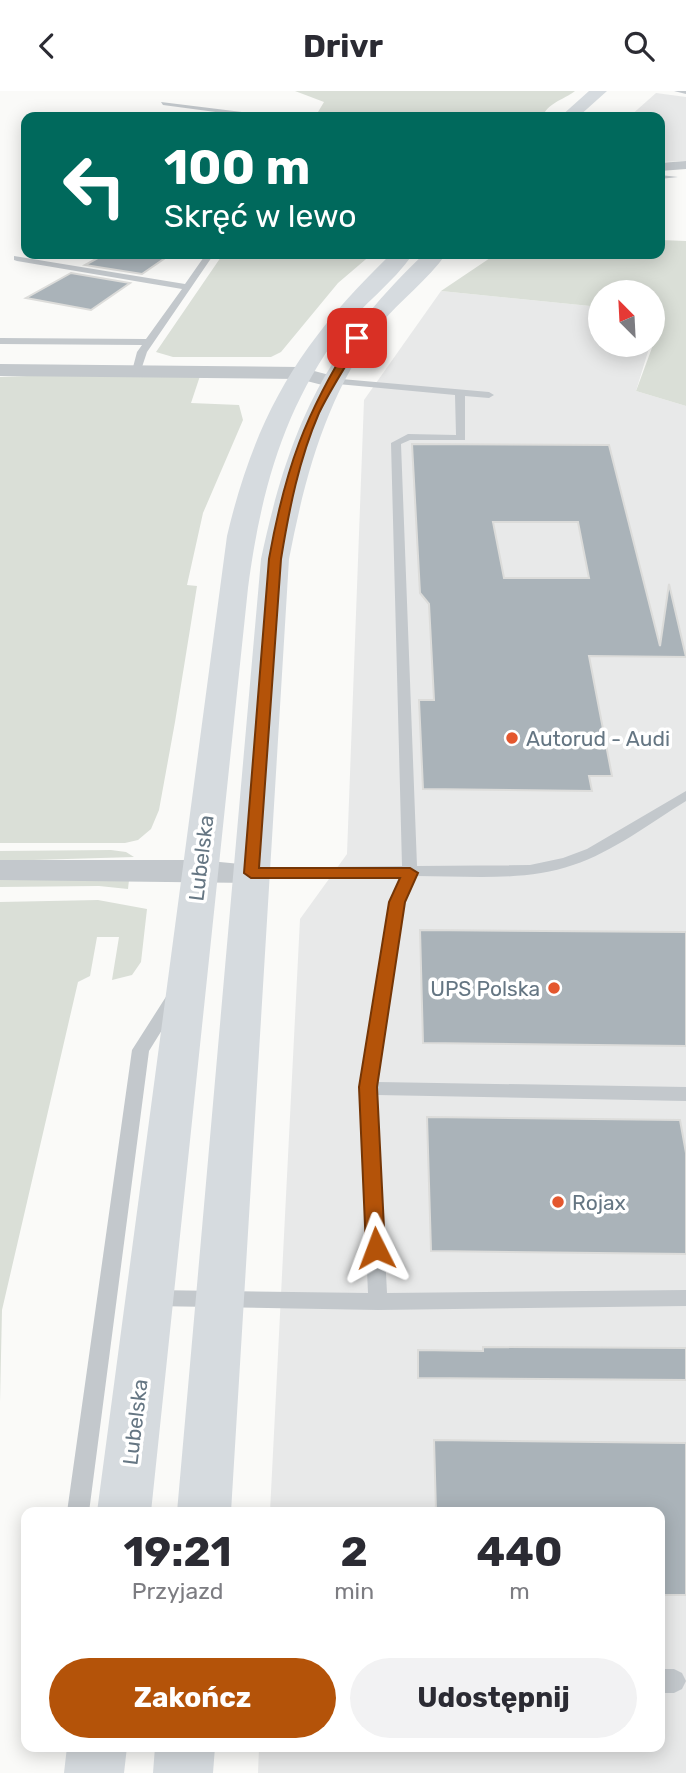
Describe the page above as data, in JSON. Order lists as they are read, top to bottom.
{
  "streets": {
    "main road": ["Lubelska"]
  },
  "places": ["Autorud - Audi", "UPS Polska", "Rojax"],
  "north": "top left",
  "page": {
    "header": "Drivr",
    "turn": ["100 m", "Skręć w lewo"],
    "eta": [
      "19:21",
      "Przyjazd",
      "2",
      "min",
      "440",
      "m"
    ],
    "buttons": ["Zakończ", "Udostępnij"]
  }
}
